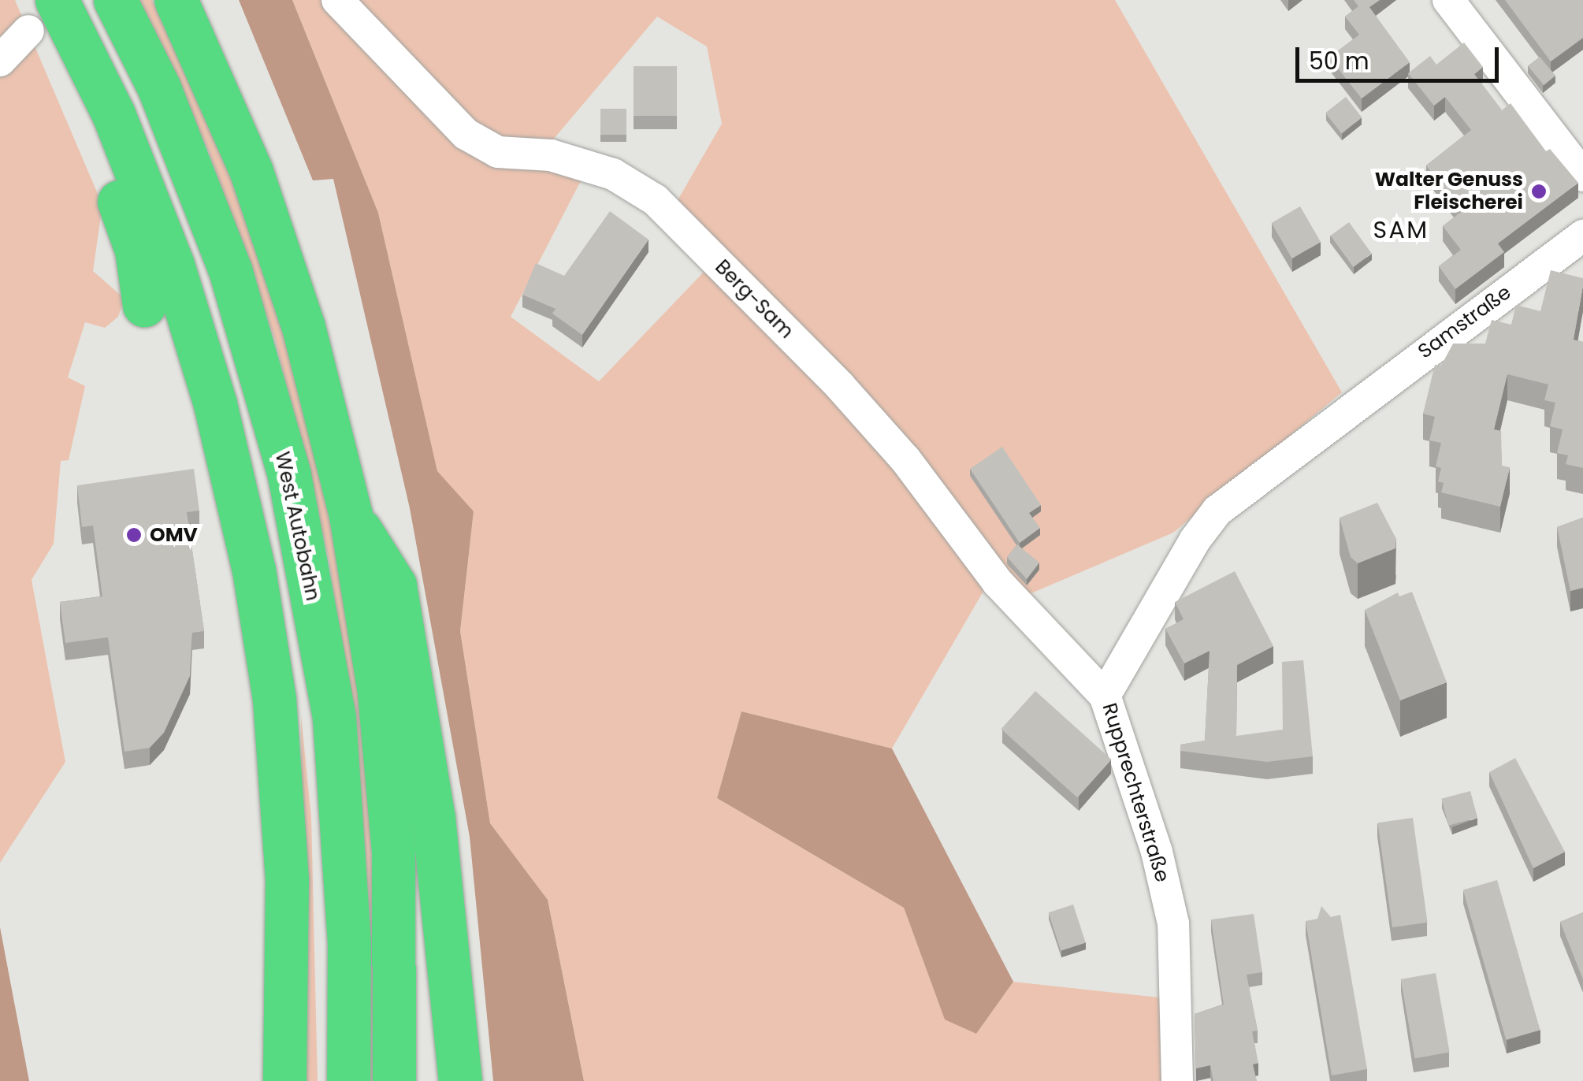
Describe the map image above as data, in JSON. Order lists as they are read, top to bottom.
{
  "streets": {
    "highway": ["West Autobahn"],
    "street": ["Berg-Sam", "Samstraße", "Rupprechterstraße"]
  },
  "crossings": [
    ["Berg-Sam", "Rupprechterstraße"],
    ["Samstraße", "Rupprechterstraße"]
  ],
  "districts": ["SAM"],
  "places": ["Walter Genuss Fleischerei", "OMV"],
  "scale_bar": "50 m"
}
